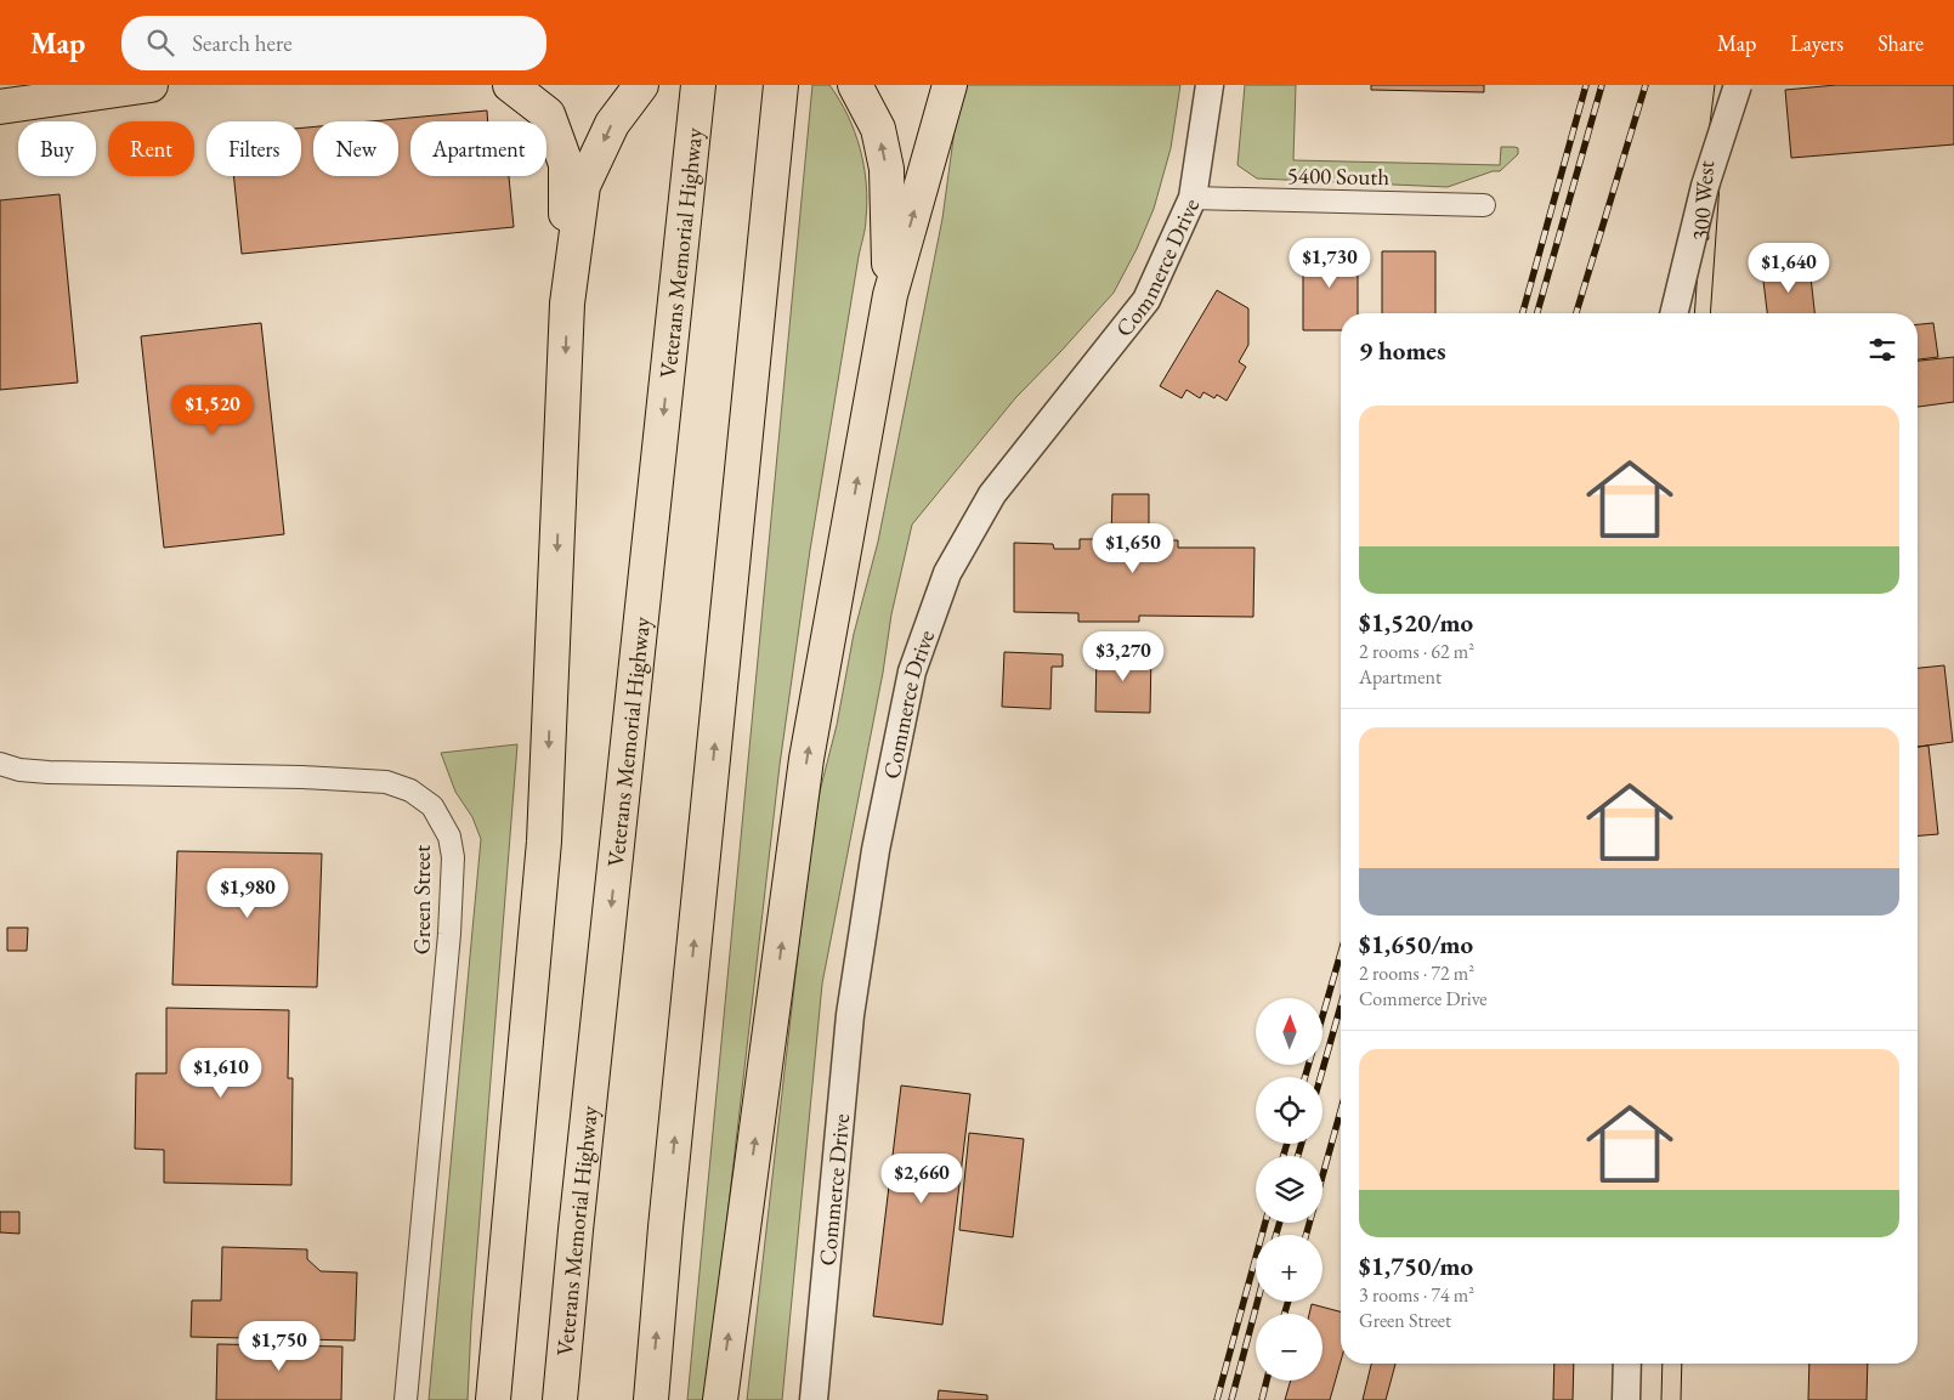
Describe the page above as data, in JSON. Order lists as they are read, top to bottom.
{
  "streets": {
    "main road": ["Veterans Memorial Highway"],
    "street": [
      "5400 South",
      "300 West",
      "Commerce Drive",
      "Green Street"
    ]
  },
  "crossings": [
    ["5400 South", "Commerce Drive"]
  ],
  "north": "top",
  "page": {
    "header": "Map",
    "search": "Search here",
    "nav": ["Map", "Layers", "Share"],
    "chip": [
      "Buy",
      "Rent",
      "Filters",
      "New",
      "Apartment"
    ],
    "price": [
      "$1,730",
      "$1,640",
      "$1,520",
      "$1,650",
      "$3,270",
      "$1,980",
      "$1,610",
      "$2,660",
      "$1,750"
    ],
    "heading": "9 homes",
    "list": [
      {
        "name": "$1,520/mo",
        "note": "2 rooms · 62 m² · Apartment"
      },
      {
        "name": "$1,650/mo",
        "note": "2 rooms · 72 m² · Commerce Drive"
      },
      {
        "name": "$1,750/mo",
        "note": "3 rooms · 74 m² · Green Street"
      }
    ],
    "map_buttons": ["+", "−"]
  }
}
